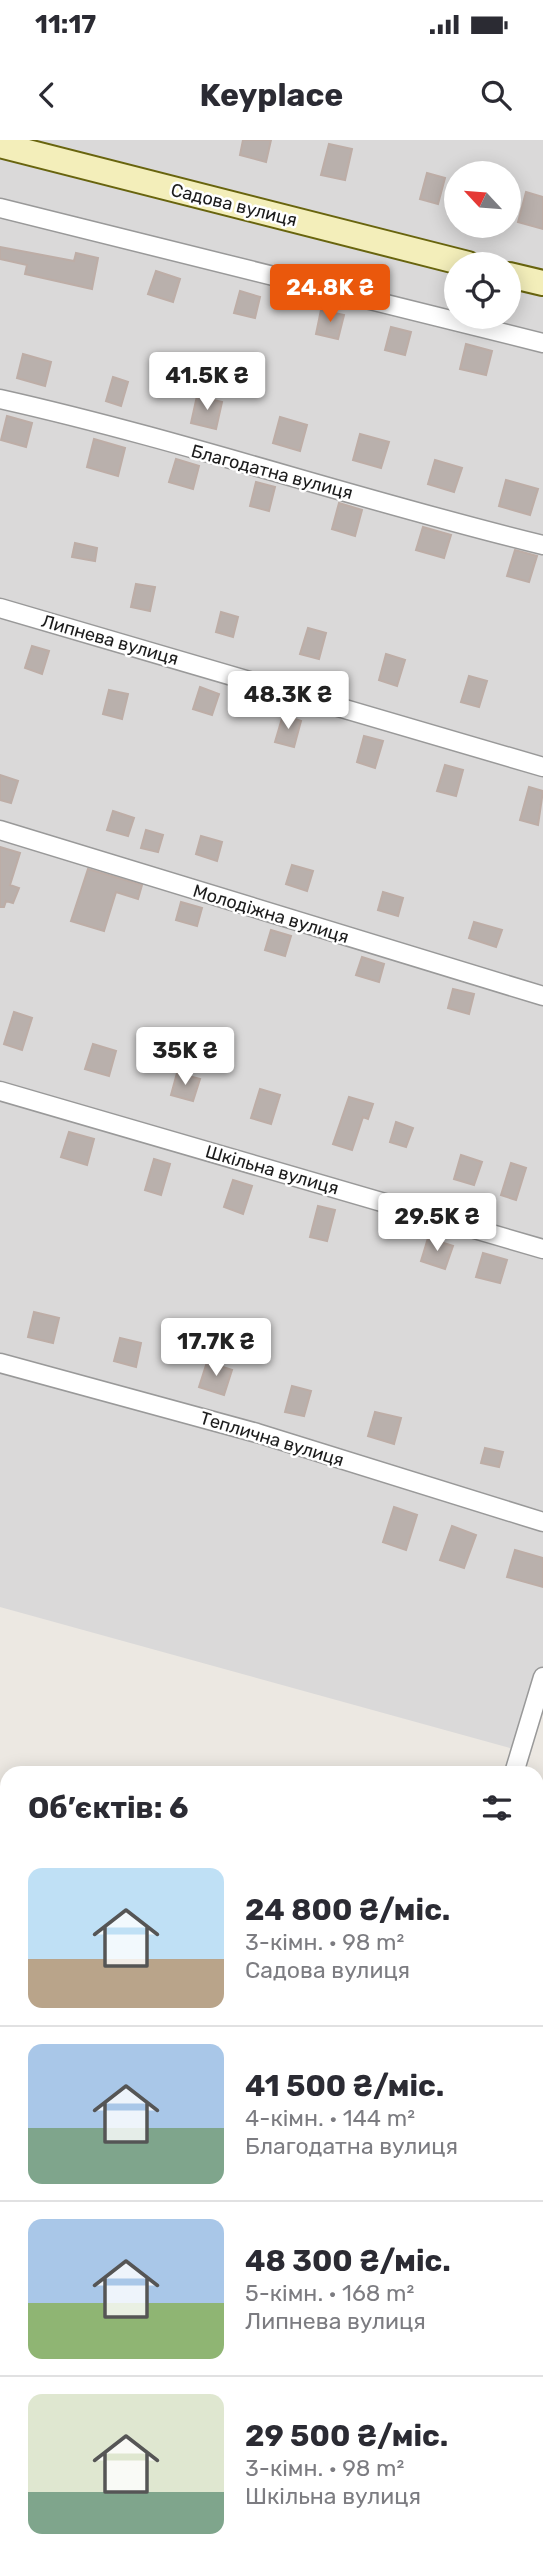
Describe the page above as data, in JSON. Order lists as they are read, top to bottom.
{
  "streets": {
    "street": [
      "Садова вулиця",
      "Благодатна вулиця",
      "Липнева вулиця",
      "Молодіжна вулиця",
      "Шкільна вулиця",
      "Теплична вулиця"
    ]
  },
  "north": "top left",
  "page": {
    "status": "11:17",
    "header": "Keyplace",
    "price": [
      "24.8K ₴",
      "41.5K ₴",
      "48.3K ₴",
      "35K ₴",
      "29.5K ₴",
      "17.7K ₴"
    ],
    "heading": "Об’єктів: 6",
    "list": [
      {
        "name": "24 800 ₴/міс.",
        "note": "3-кімн. · 98 m² · Садова вулиця"
      },
      {
        "name": "41 500 ₴/міс.",
        "note": "4-кімн. · 144 m² · Благодатна вулиця"
      },
      {
        "name": "48 300 ₴/міс.",
        "note": "5-кімн. · 168 m² · Липнева вулиця"
      },
      {
        "name": "29 500 ₴/міс.",
        "note": "3-кімн. · 98 m² · Шкільна вулиця"
      }
    ]
  }
}
